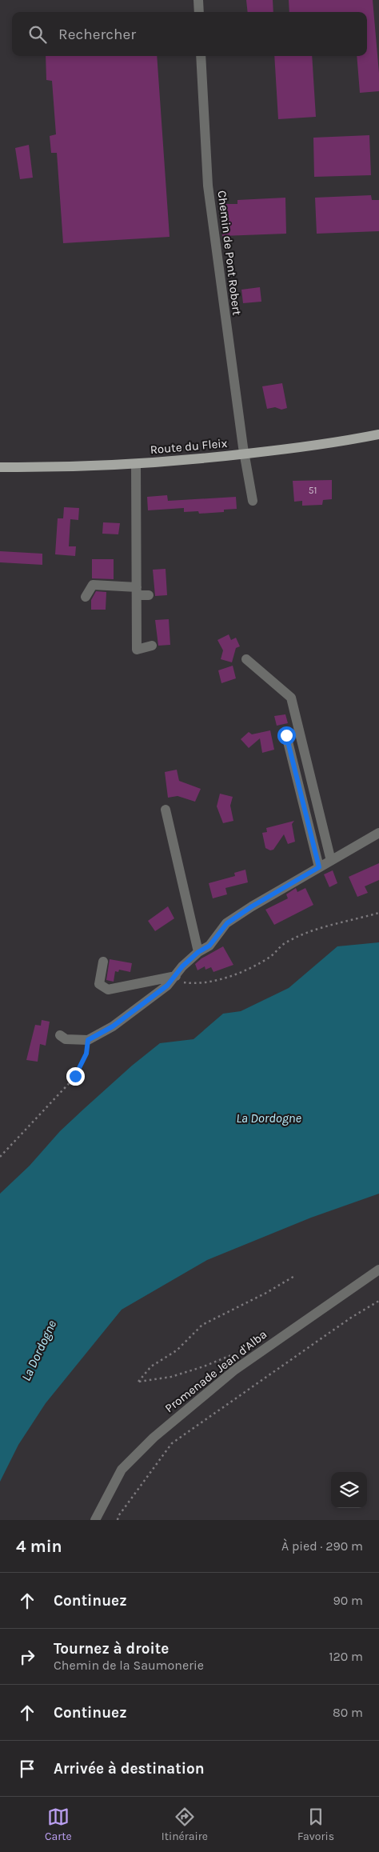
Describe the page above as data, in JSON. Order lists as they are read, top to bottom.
{
  "streets": {
    "main road": ["Route du Fleix"],
    "street": ["Chemin de Pont Robert", "Promenade Jean d'Alba"]
  },
  "crossings": [
    ["Chemin de Pont Robert", "Route du Fleix"]
  ],
  "water": ["La Dordogne"],
  "house_numbers": ["51"],
  "page": {
    "search": "Rechercher",
    "heading": ["4 min", "À pied · 290 m"],
    "list": [
      ["Continuez", "90 m"],
      ["Tournez à droite", "Chemin de la Saumonerie", "120 m"],
      ["Continuez", "80 m"],
      "Arrivée à destination"
    ],
    "nav": ["Carte", "Itinéraire", "Favoris"]
  }
}
